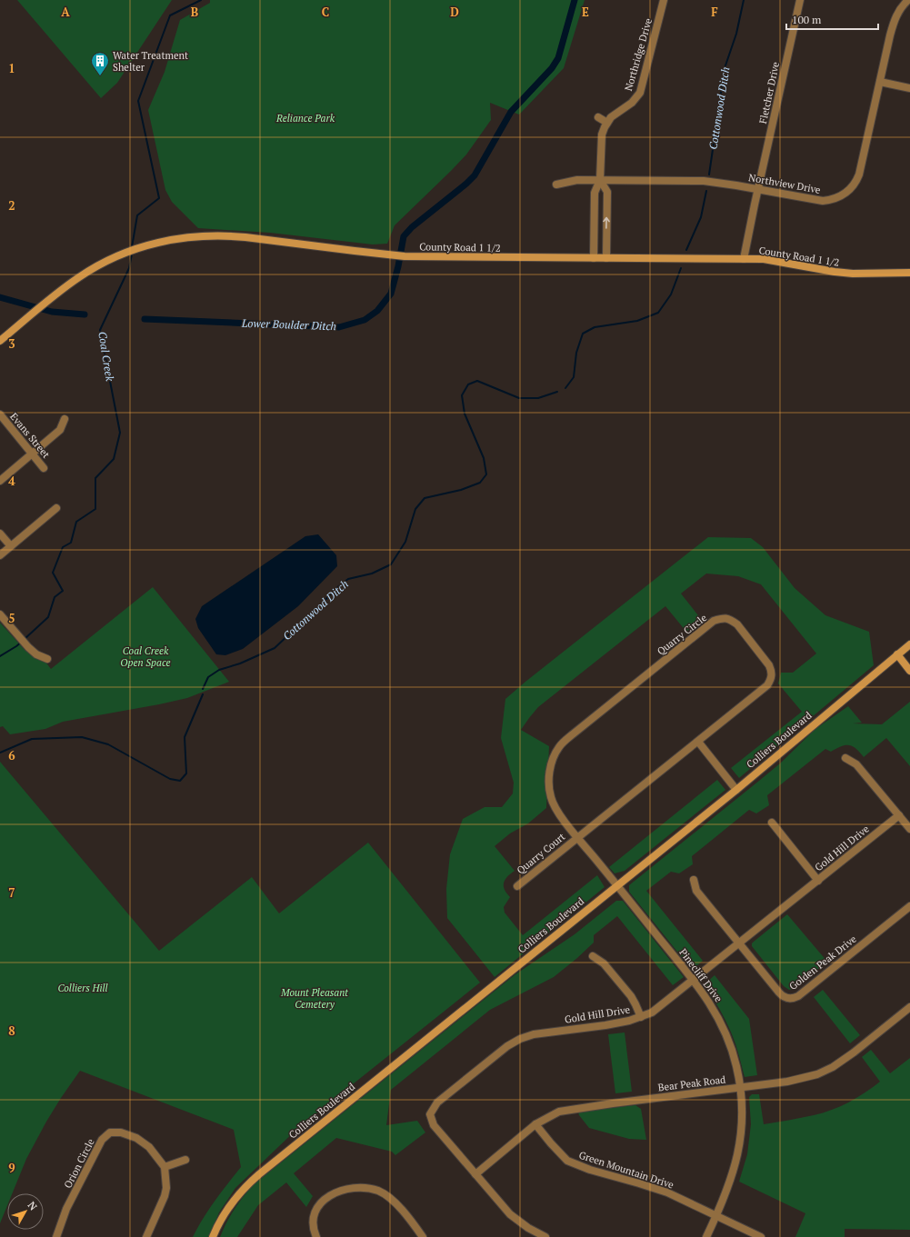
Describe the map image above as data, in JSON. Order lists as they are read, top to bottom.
{
  "streets": {
    "street": [
      "Northridge Drive",
      "Fletcher Drive",
      "Northview Drive",
      "County Road 1 1/2",
      "Evans Street",
      "Quarry Circle",
      "Colliers Boulevard",
      "Gold Hill Drive",
      "Quarry Court",
      "Golden Peak Drive",
      "Pinecliff Drive",
      "Bear Peak Road",
      "Orion Circle",
      "Green Mountain Drive"
    ]
  },
  "crossings": [
    ["Northridge Drive", "Northview Drive"],
    ["Northridge Drive", "County Road 1 1/2"],
    ["Fletcher Drive", "Northview Drive"],
    ["Fletcher Drive", "County Road 1 1/2"],
    ["Quarry Circle", "Colliers Boulevard"],
    ["Quarry Circle", "Quarry Court"],
    ["Quarry Circle", "Pinecliff Drive"],
    ["Colliers Boulevard", "Pinecliff Drive"],
    ["Gold Hill Drive", "Golden Peak Drive"],
    ["Gold Hill Drive", "Pinecliff Drive"],
    ["Gold Hill Drive", "Bear Peak Road"],
    ["Pinecliff Drive", "Bear Peak Road"],
    ["Pinecliff Drive", "Green Mountain Drive"],
    ["Bear Peak Road", "Green Mountain Drive"]
  ],
  "water": ["Cottonwood Ditch", "Lower Boulder Ditch", "Coal Creek"],
  "parks": [
    "Reliance Park",
    "Coal Creek Open Space",
    "Colliers Hill",
    "Mount Pleasant Cemetery"
  ],
  "places": {
    "building": ["Water Treatment Shelter"]
  },
  "scale_bar": "100 m",
  "north": "top right",
  "grid": {
    "columns": [
      "A",
      "B",
      "C",
      "D",
      "E",
      "F"
    ],
    "rows": [
      "1",
      "2",
      "3",
      "4",
      "5",
      "6",
      "7",
      "8",
      "9"
    ]
  }
}
